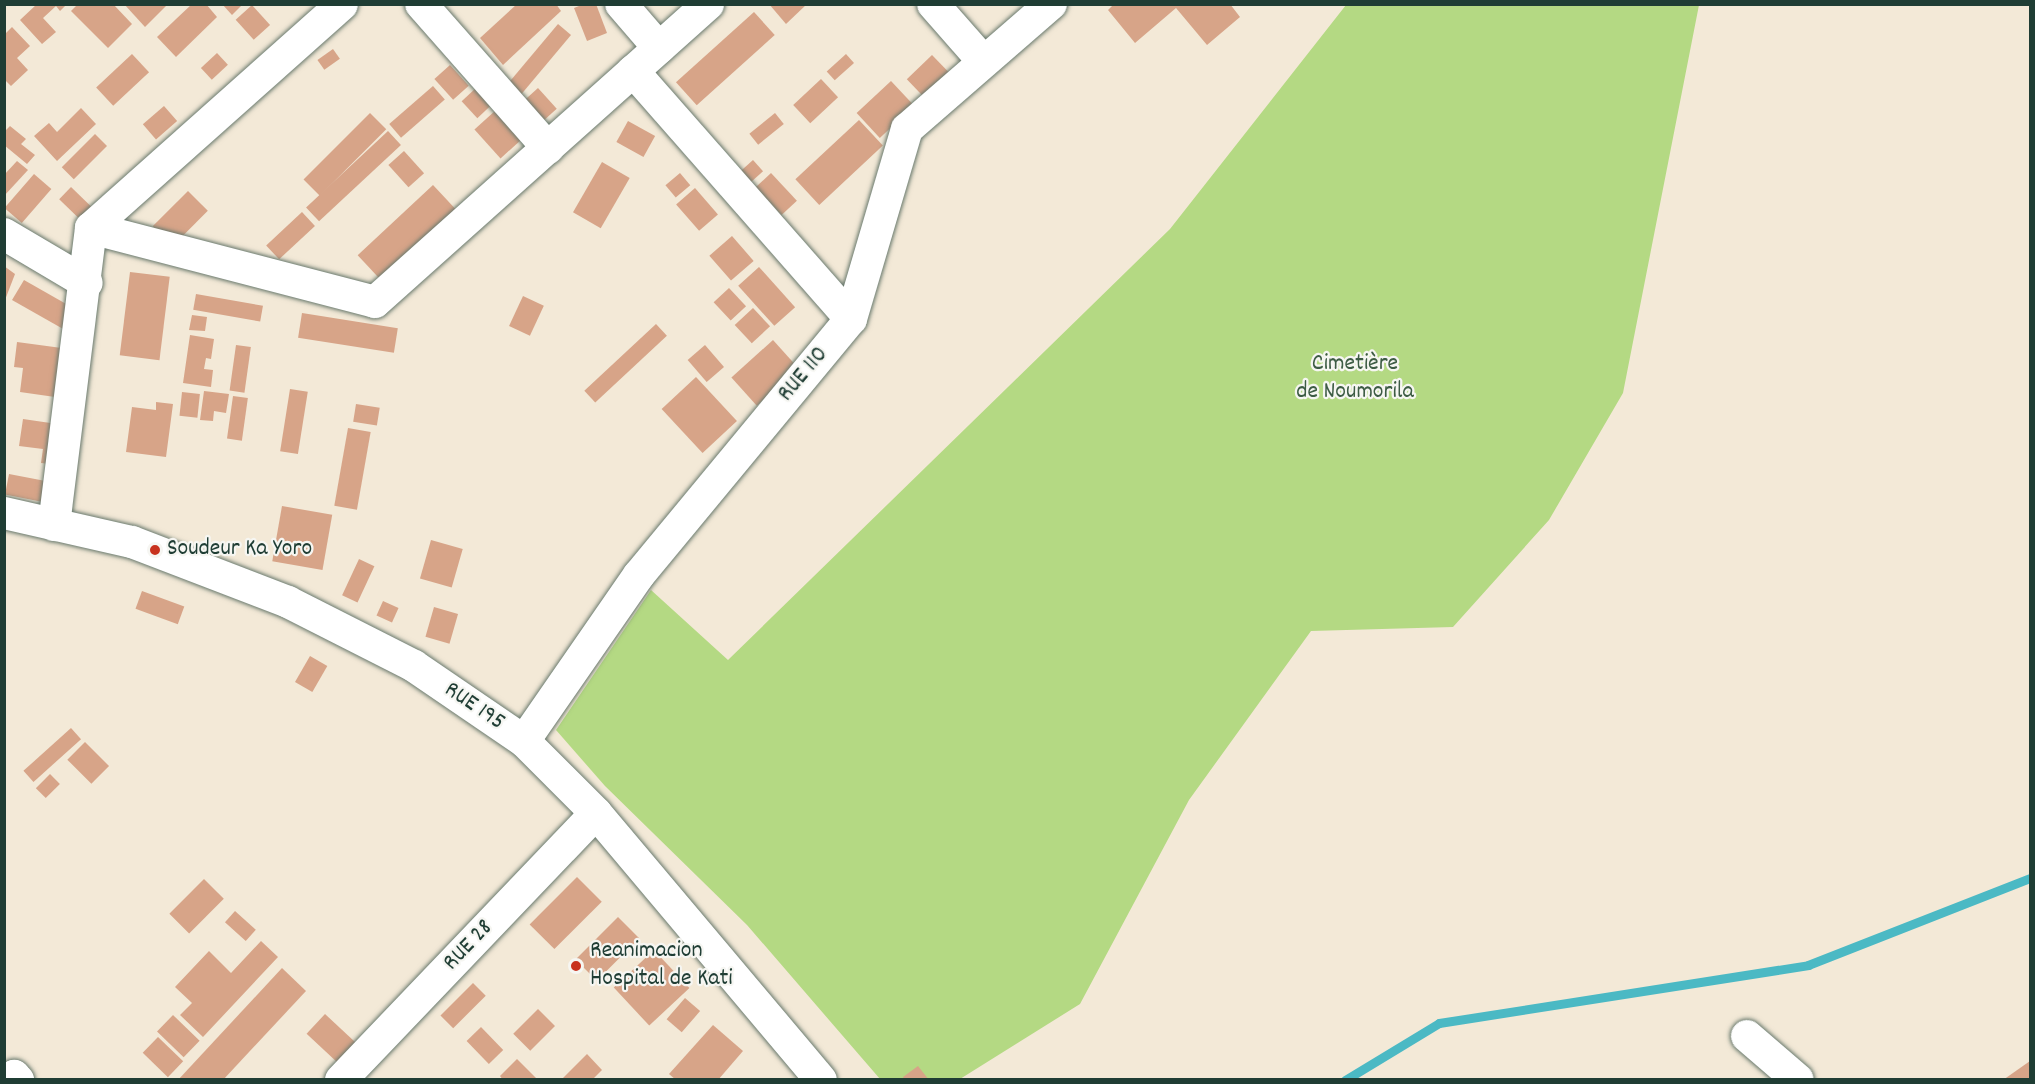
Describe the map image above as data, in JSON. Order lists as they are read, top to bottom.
{
  "streets": {
    "street": ["RUE 110", "RUE 195", "RUE 28"]
  },
  "crossings": [
    ["RUE 110", "RUE 195"],
    ["RUE 195", "RUE 28"]
  ],
  "parks": ["Cimetière de Noumorila"],
  "places": ["Soudeur Ka Yoro", "Reanimacion Hospital de Kati"]
}
